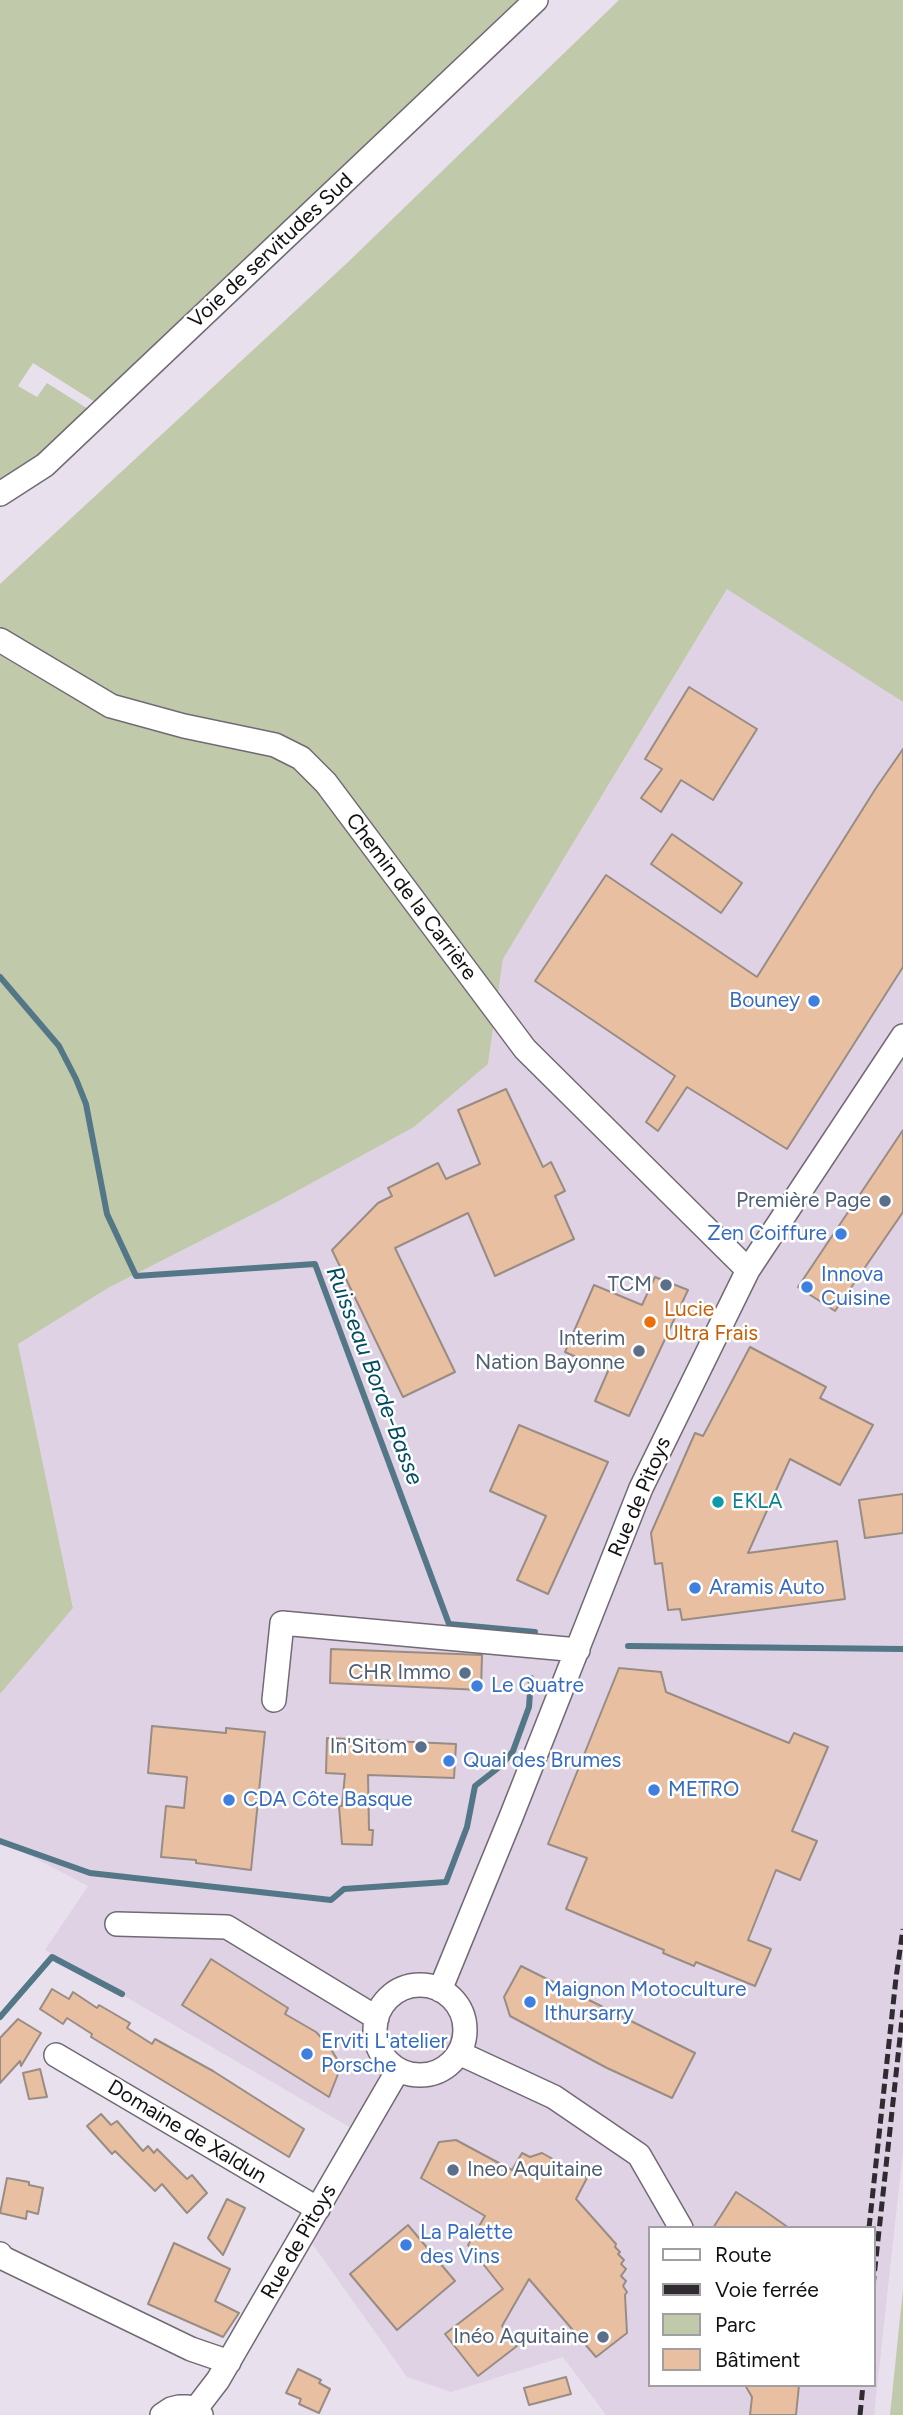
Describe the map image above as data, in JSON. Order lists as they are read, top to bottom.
{
  "streets": {
    "street": [
      "Voie de servitudes Sud",
      "Chemin de la Carrière",
      "Rue de Pitoys",
      "Domaine de Xaldun"
    ]
  },
  "crossings": [
    ["Chemin de la Carrière", "Rue de Pitoys"],
    ["Rue de Pitoys", "Domaine de Xaldun"]
  ],
  "water": ["Ruisseau Borde-Basse"],
  "places": [
    "Bouney",
    "Première Page",
    "Zen Coiffure",
    "TCM",
    "Innova Cuisine",
    "Lucie Ultra Frais",
    "Interim Nation Bayonne",
    "EKLA",
    "Aramis Auto",
    "CHR Immo",
    "Le Quatre",
    "In'Sitom",
    "Quai des Brumes",
    "METRO",
    "CDA Côte Basque",
    "Maignon Motoculture Ithursarry",
    "Erviti L'atelier Porsche",
    "Ineo Aquitaine",
    "La Palette des Vins",
    "Inéo Aquitaine"
  ],
  "legend": [
    "Route",
    "Voie ferrée",
    "Parc",
    "Bâtiment"
  ]
}
